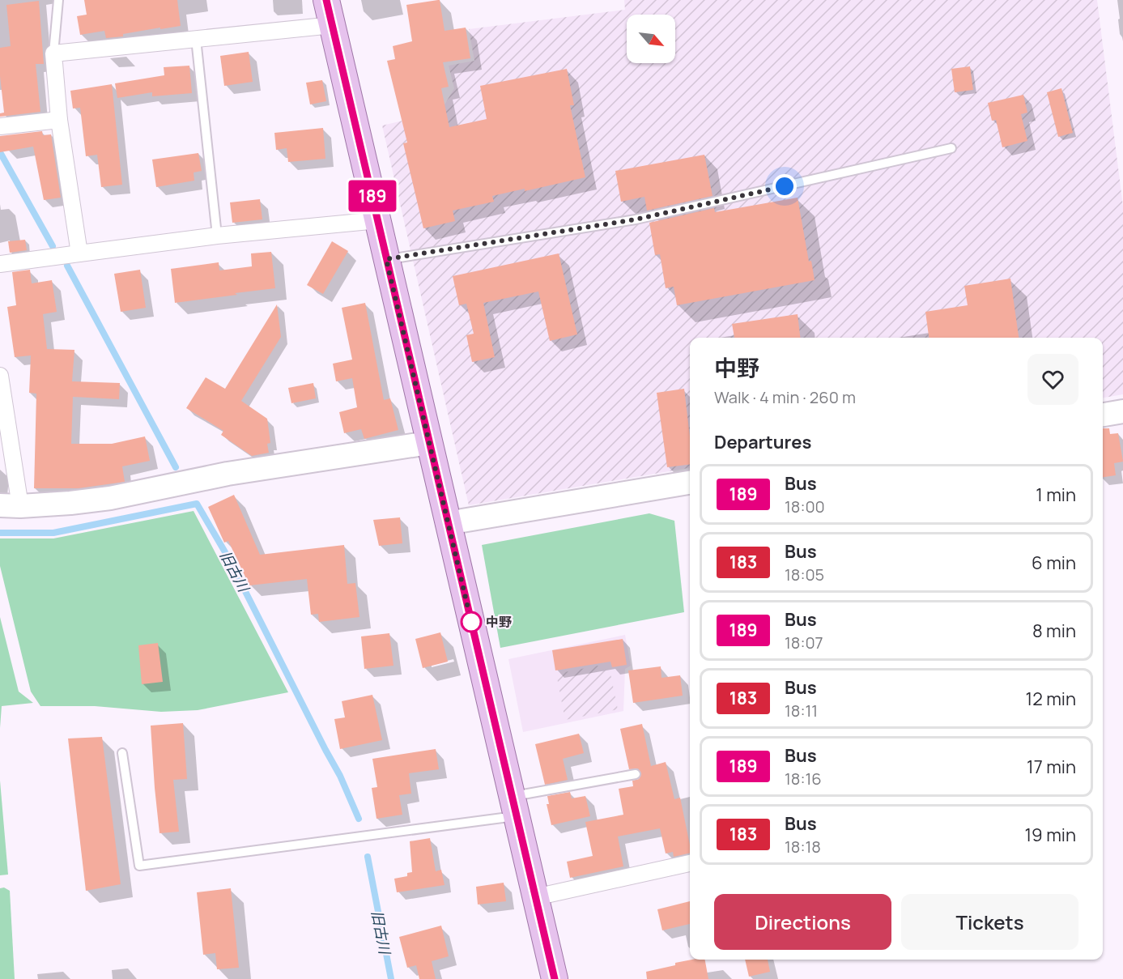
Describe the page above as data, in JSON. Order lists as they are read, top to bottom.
{
  "water": ["旧古川"],
  "places": ["中野"],
  "lines": ["bus line 189"],
  "north": "bottom right",
  "page": {
    "on_map": "189",
    "heading": [
      ["中野", "Walk · 4 min · 260 m"],
      "Departures"
    ],
    "list": [
      {
        "mark": "189",
        "name": "Bus",
        "note": "18:00",
        "value": "1 min"
      },
      {
        "mark": "183",
        "name": "Bus",
        "note": "18:05",
        "value": "6 min"
      },
      {
        "mark": "189",
        "name": "Bus",
        "note": "18:07",
        "value": "8 min"
      },
      {
        "mark": "183",
        "name": "Bus",
        "note": "18:11",
        "value": "12 min"
      },
      {
        "mark": "189",
        "name": "Bus",
        "note": "18:16",
        "value": "17 min"
      },
      {
        "mark": "183",
        "name": "Bus",
        "note": "18:18",
        "value": "19 min"
      }
    ],
    "buttons": ["Directions", "Tickets"]
  }
}
